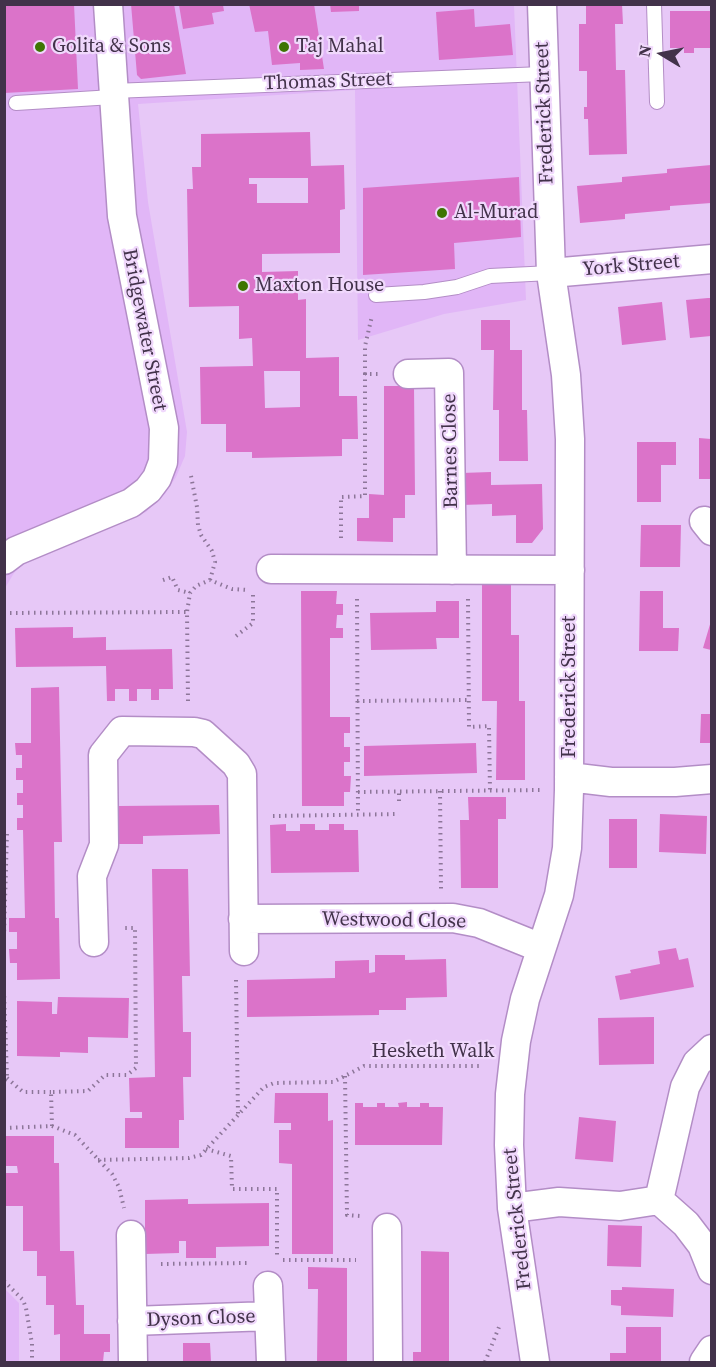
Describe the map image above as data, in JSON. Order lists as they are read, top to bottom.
{
  "streets": {
    "street": [
      "Frederick Street",
      "York Street",
      "Bridgewater Street",
      "Barnes Close",
      "Westwood Close",
      "Dyson Close"
    ],
    "lane": ["Thomas Street"],
    "path": ["Hesketh Walk"]
  },
  "crossings": [
    ["Thomas Street", "Frederick Street"],
    ["Thomas Street", "Bridgewater Street"],
    ["Frederick Street", "York Street"],
    ["Frederick Street", "Westwood Close"],
    ["Frederick Street", "Hesketh Walk"]
  ],
  "places": [
    "Golita & Sons",
    "Taj Mahal",
    "Al-Murad",
    "Maxton House"
  ],
  "north": "left"
}
